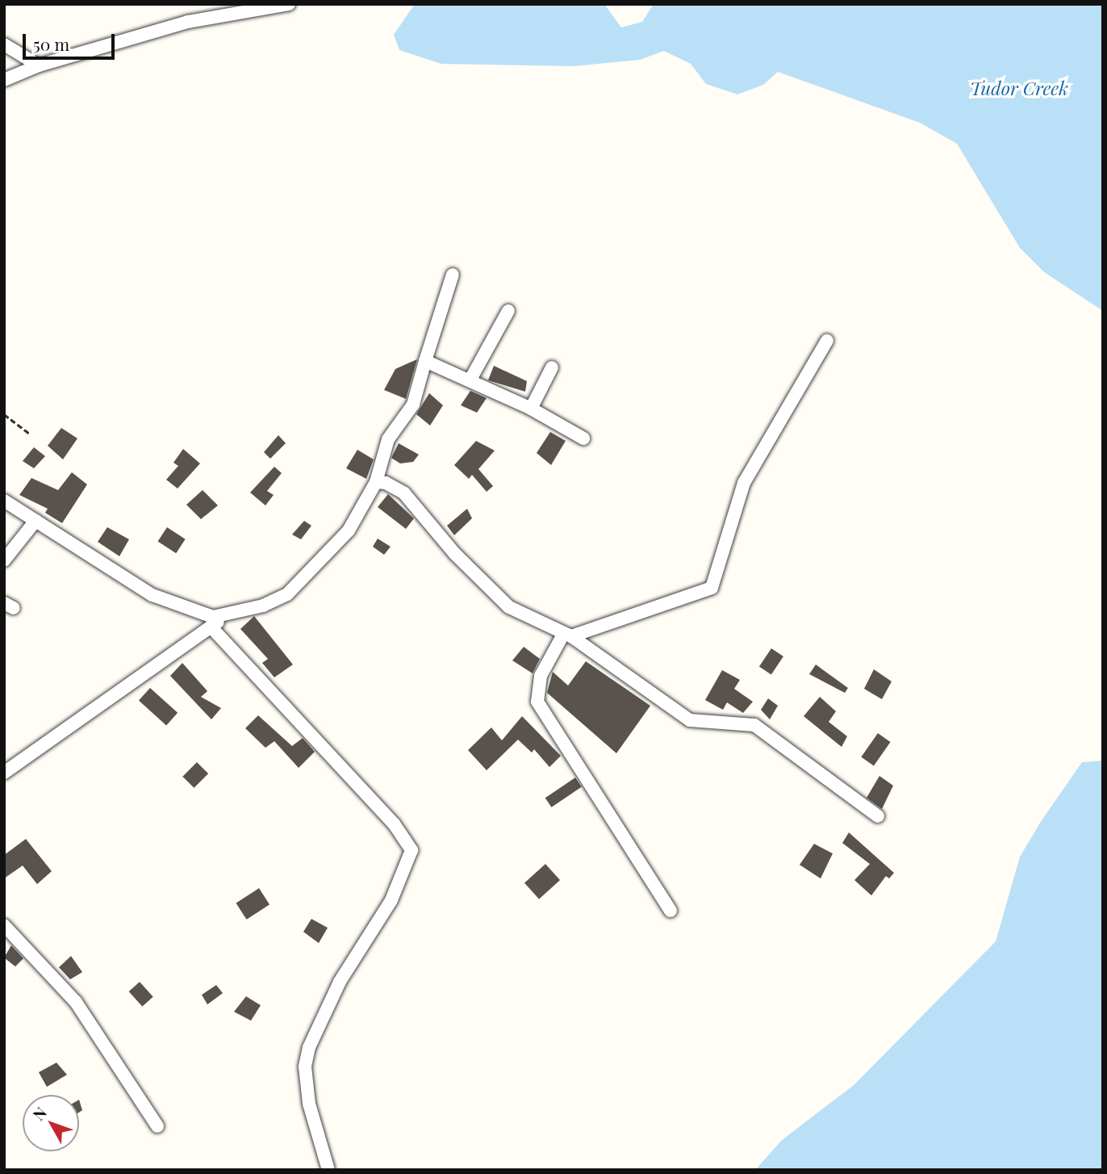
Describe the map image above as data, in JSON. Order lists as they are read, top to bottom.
{
  "water": ["Tudor Creek"],
  "scale_bar": "50 m",
  "north": "top left"
}
